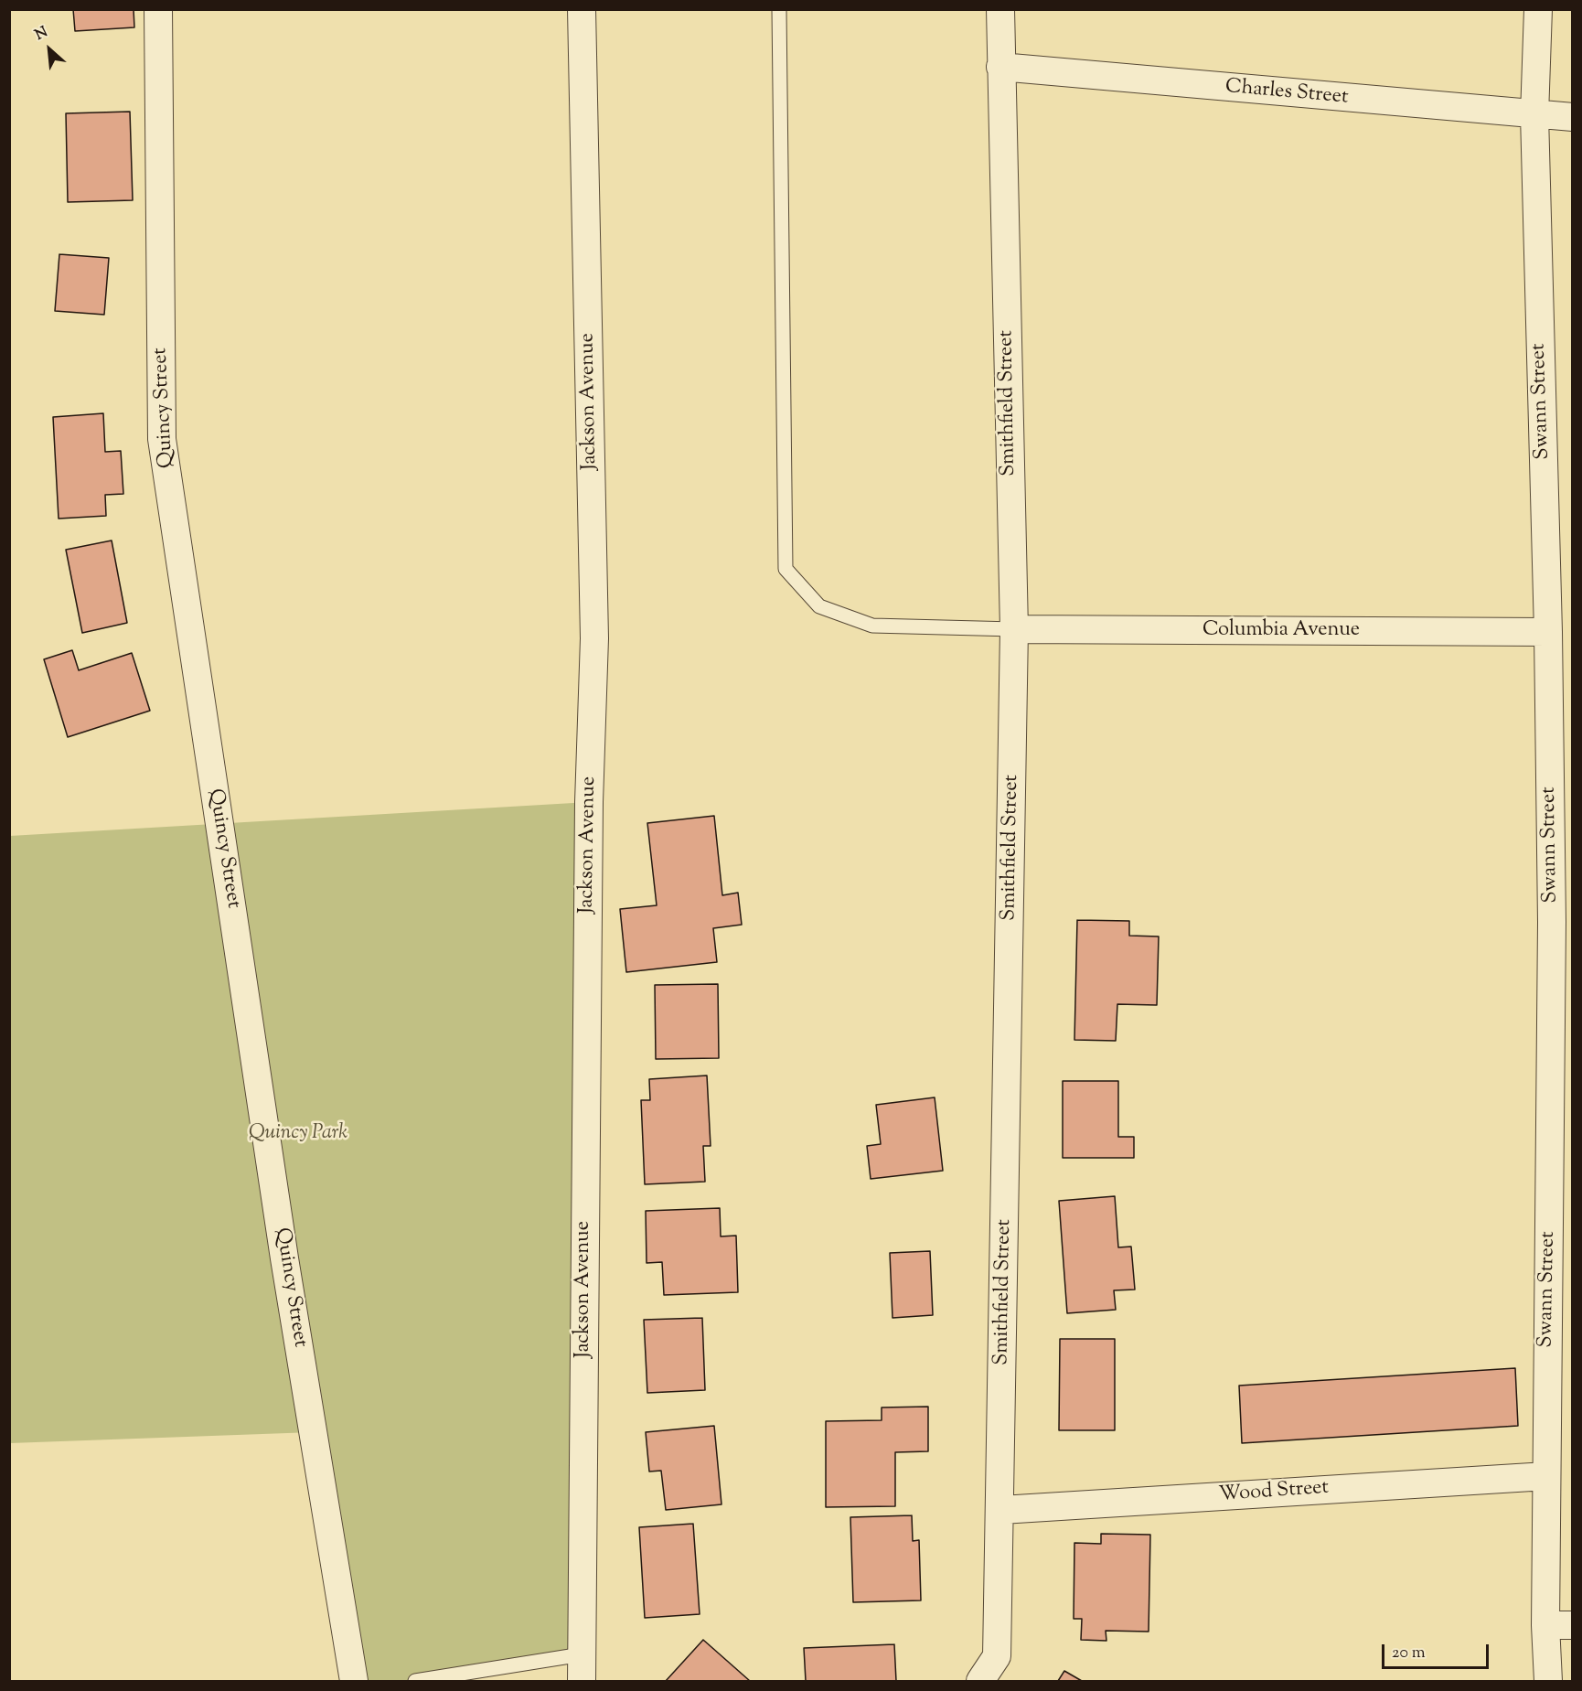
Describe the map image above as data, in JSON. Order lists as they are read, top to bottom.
{
  "streets": {
    "street": [
      "Charles Street",
      "Jackson Avenue",
      "Swann Street",
      "Smithfield Street",
      "Quincy Street",
      "Columbia Avenue",
      "Wood Street"
    ]
  },
  "crossings": [
    ["Charles Street", "Swann Street"],
    ["Charles Street", "Smithfield Street"],
    ["Swann Street", "Columbia Avenue"],
    ["Swann Street", "Wood Street"],
    ["Smithfield Street", "Columbia Avenue"],
    ["Smithfield Street", "Wood Street"]
  ],
  "parks": ["Quincy Park"],
  "scale_bar": "20 m",
  "north": "top left"
}
